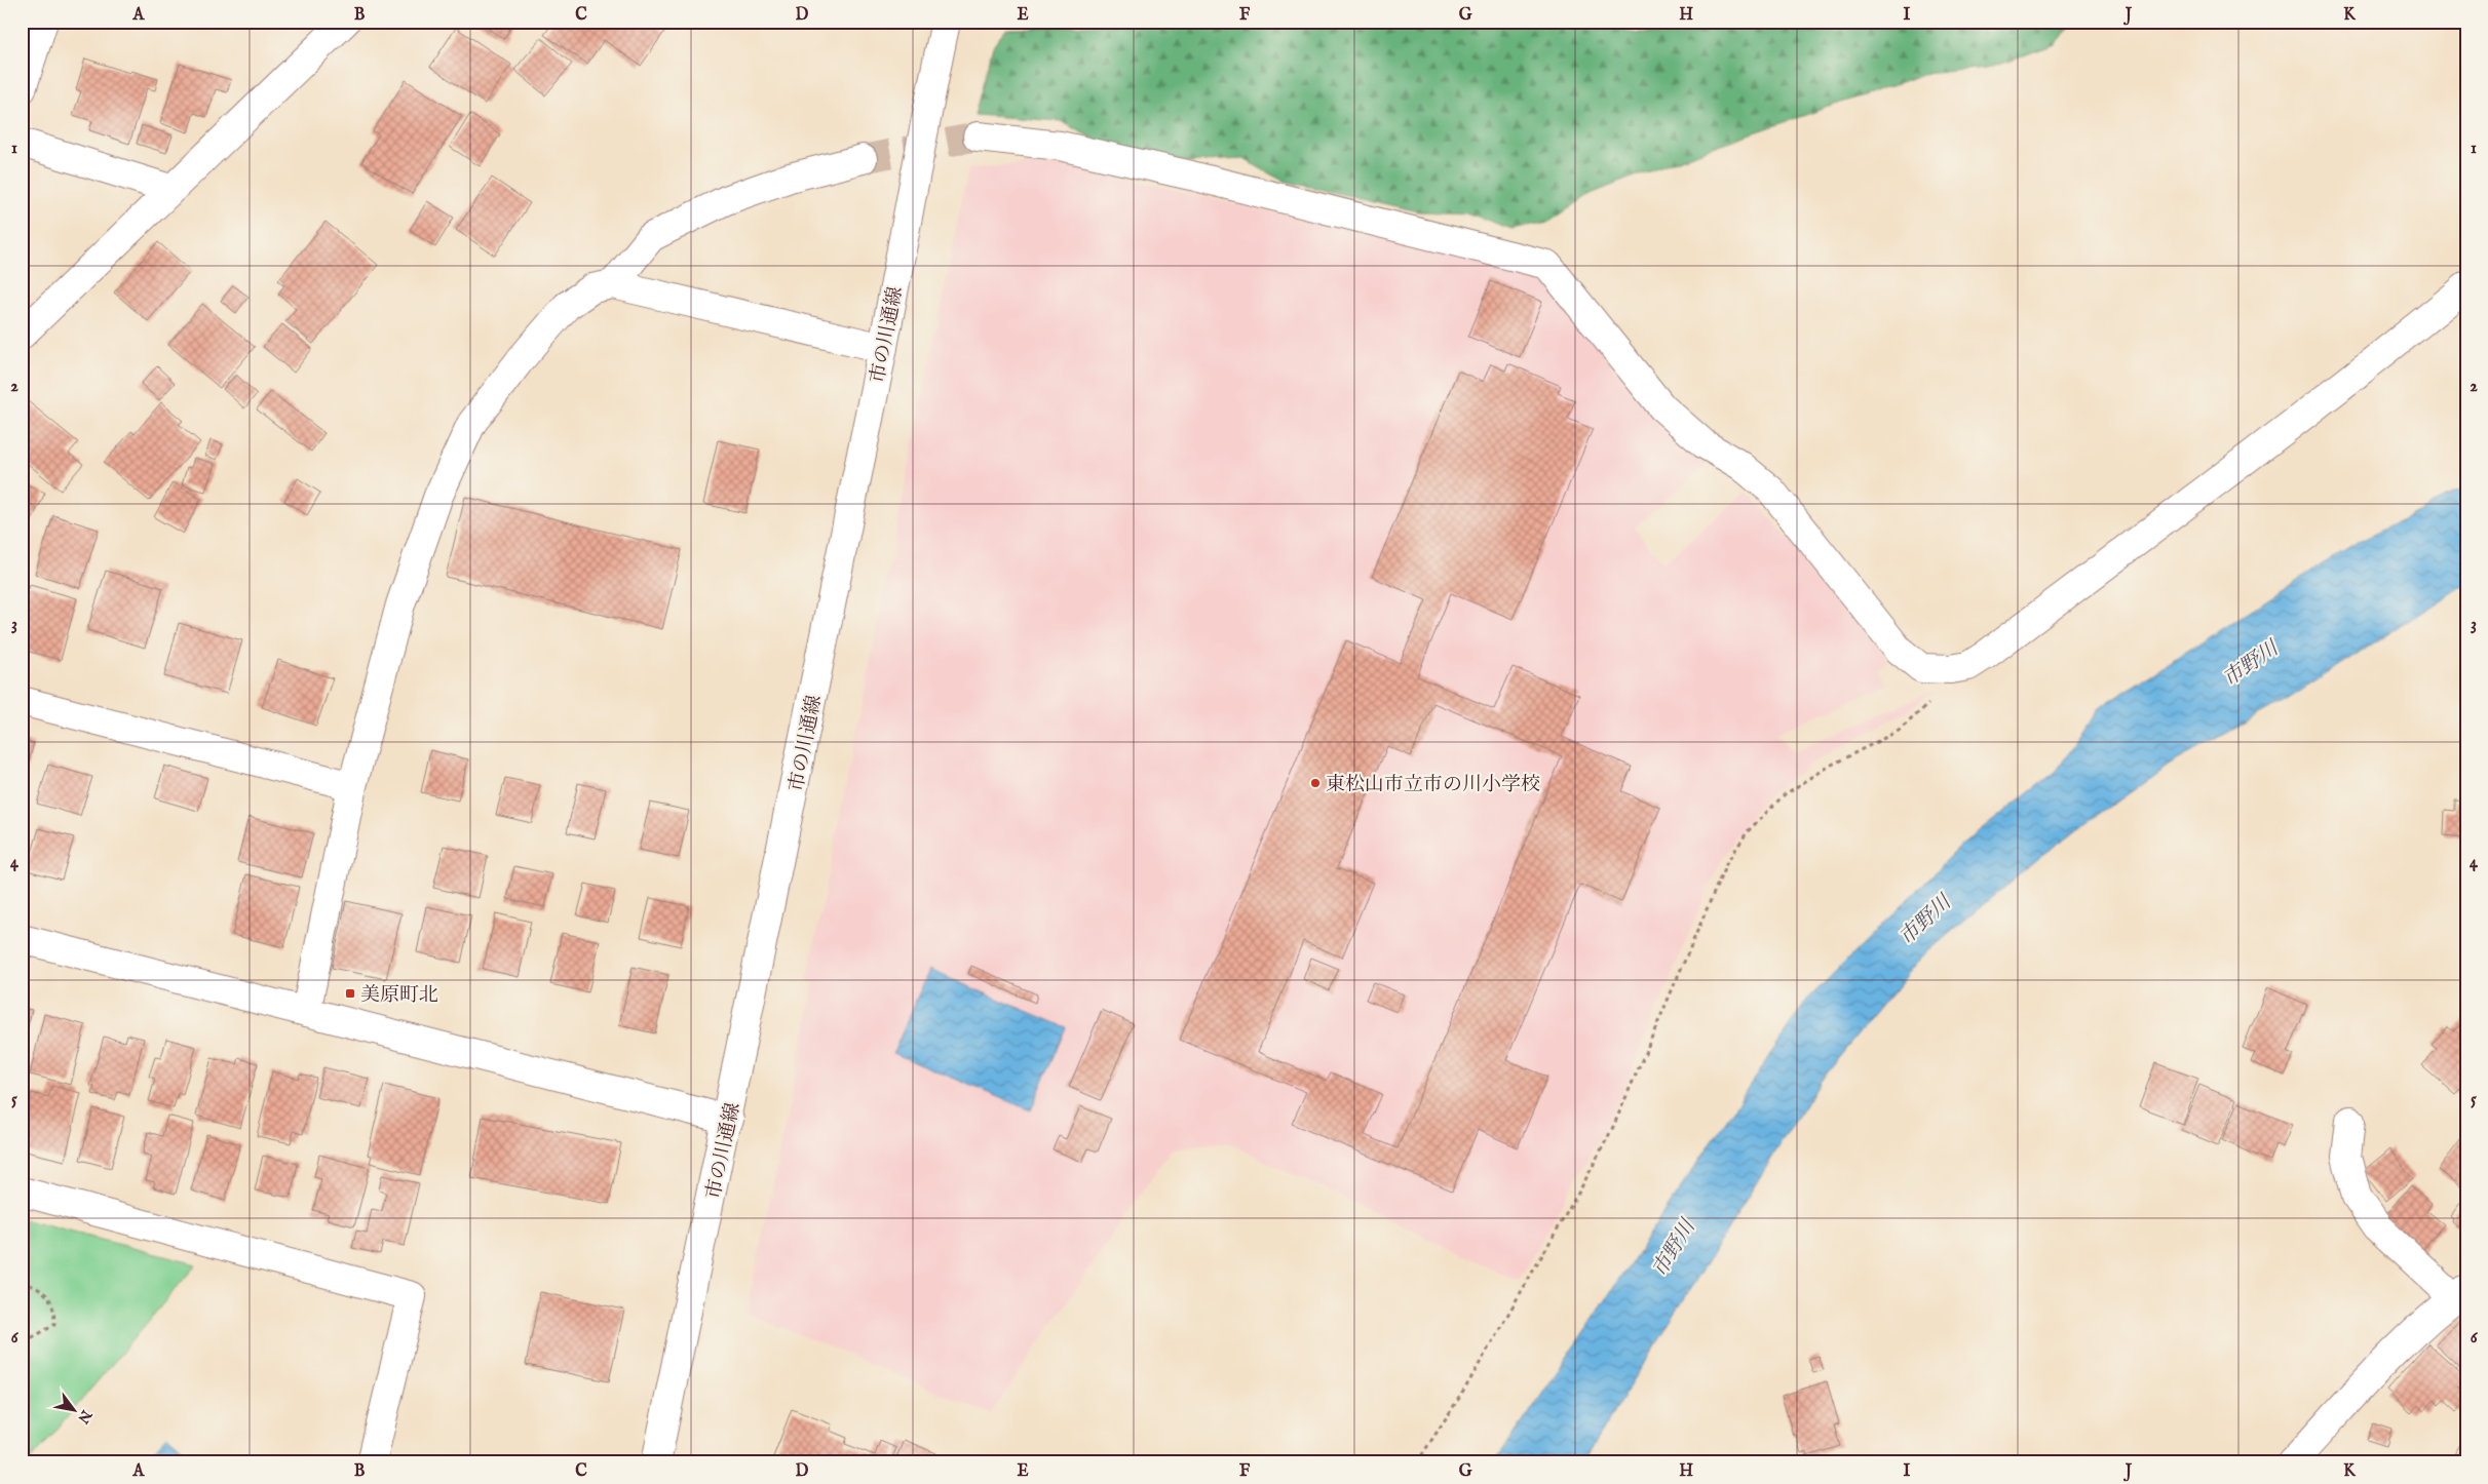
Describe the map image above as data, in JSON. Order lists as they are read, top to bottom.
{
  "streets": {
    "street": ["市の川通線"]
  },
  "water": ["市野川"],
  "places": {
    "other": ["東松山市立市の川小学校"],
    "transit": ["美原町北"]
  },
  "north": "bottom right",
  "grid": {
    "columns": [
      "A",
      "B",
      "C",
      "D",
      "E",
      "F",
      "G",
      "H",
      "I",
      "J",
      "K"
    ],
    "rows": [
      "1",
      "2",
      "3",
      "4",
      "5",
      "6"
    ]
  }
}
